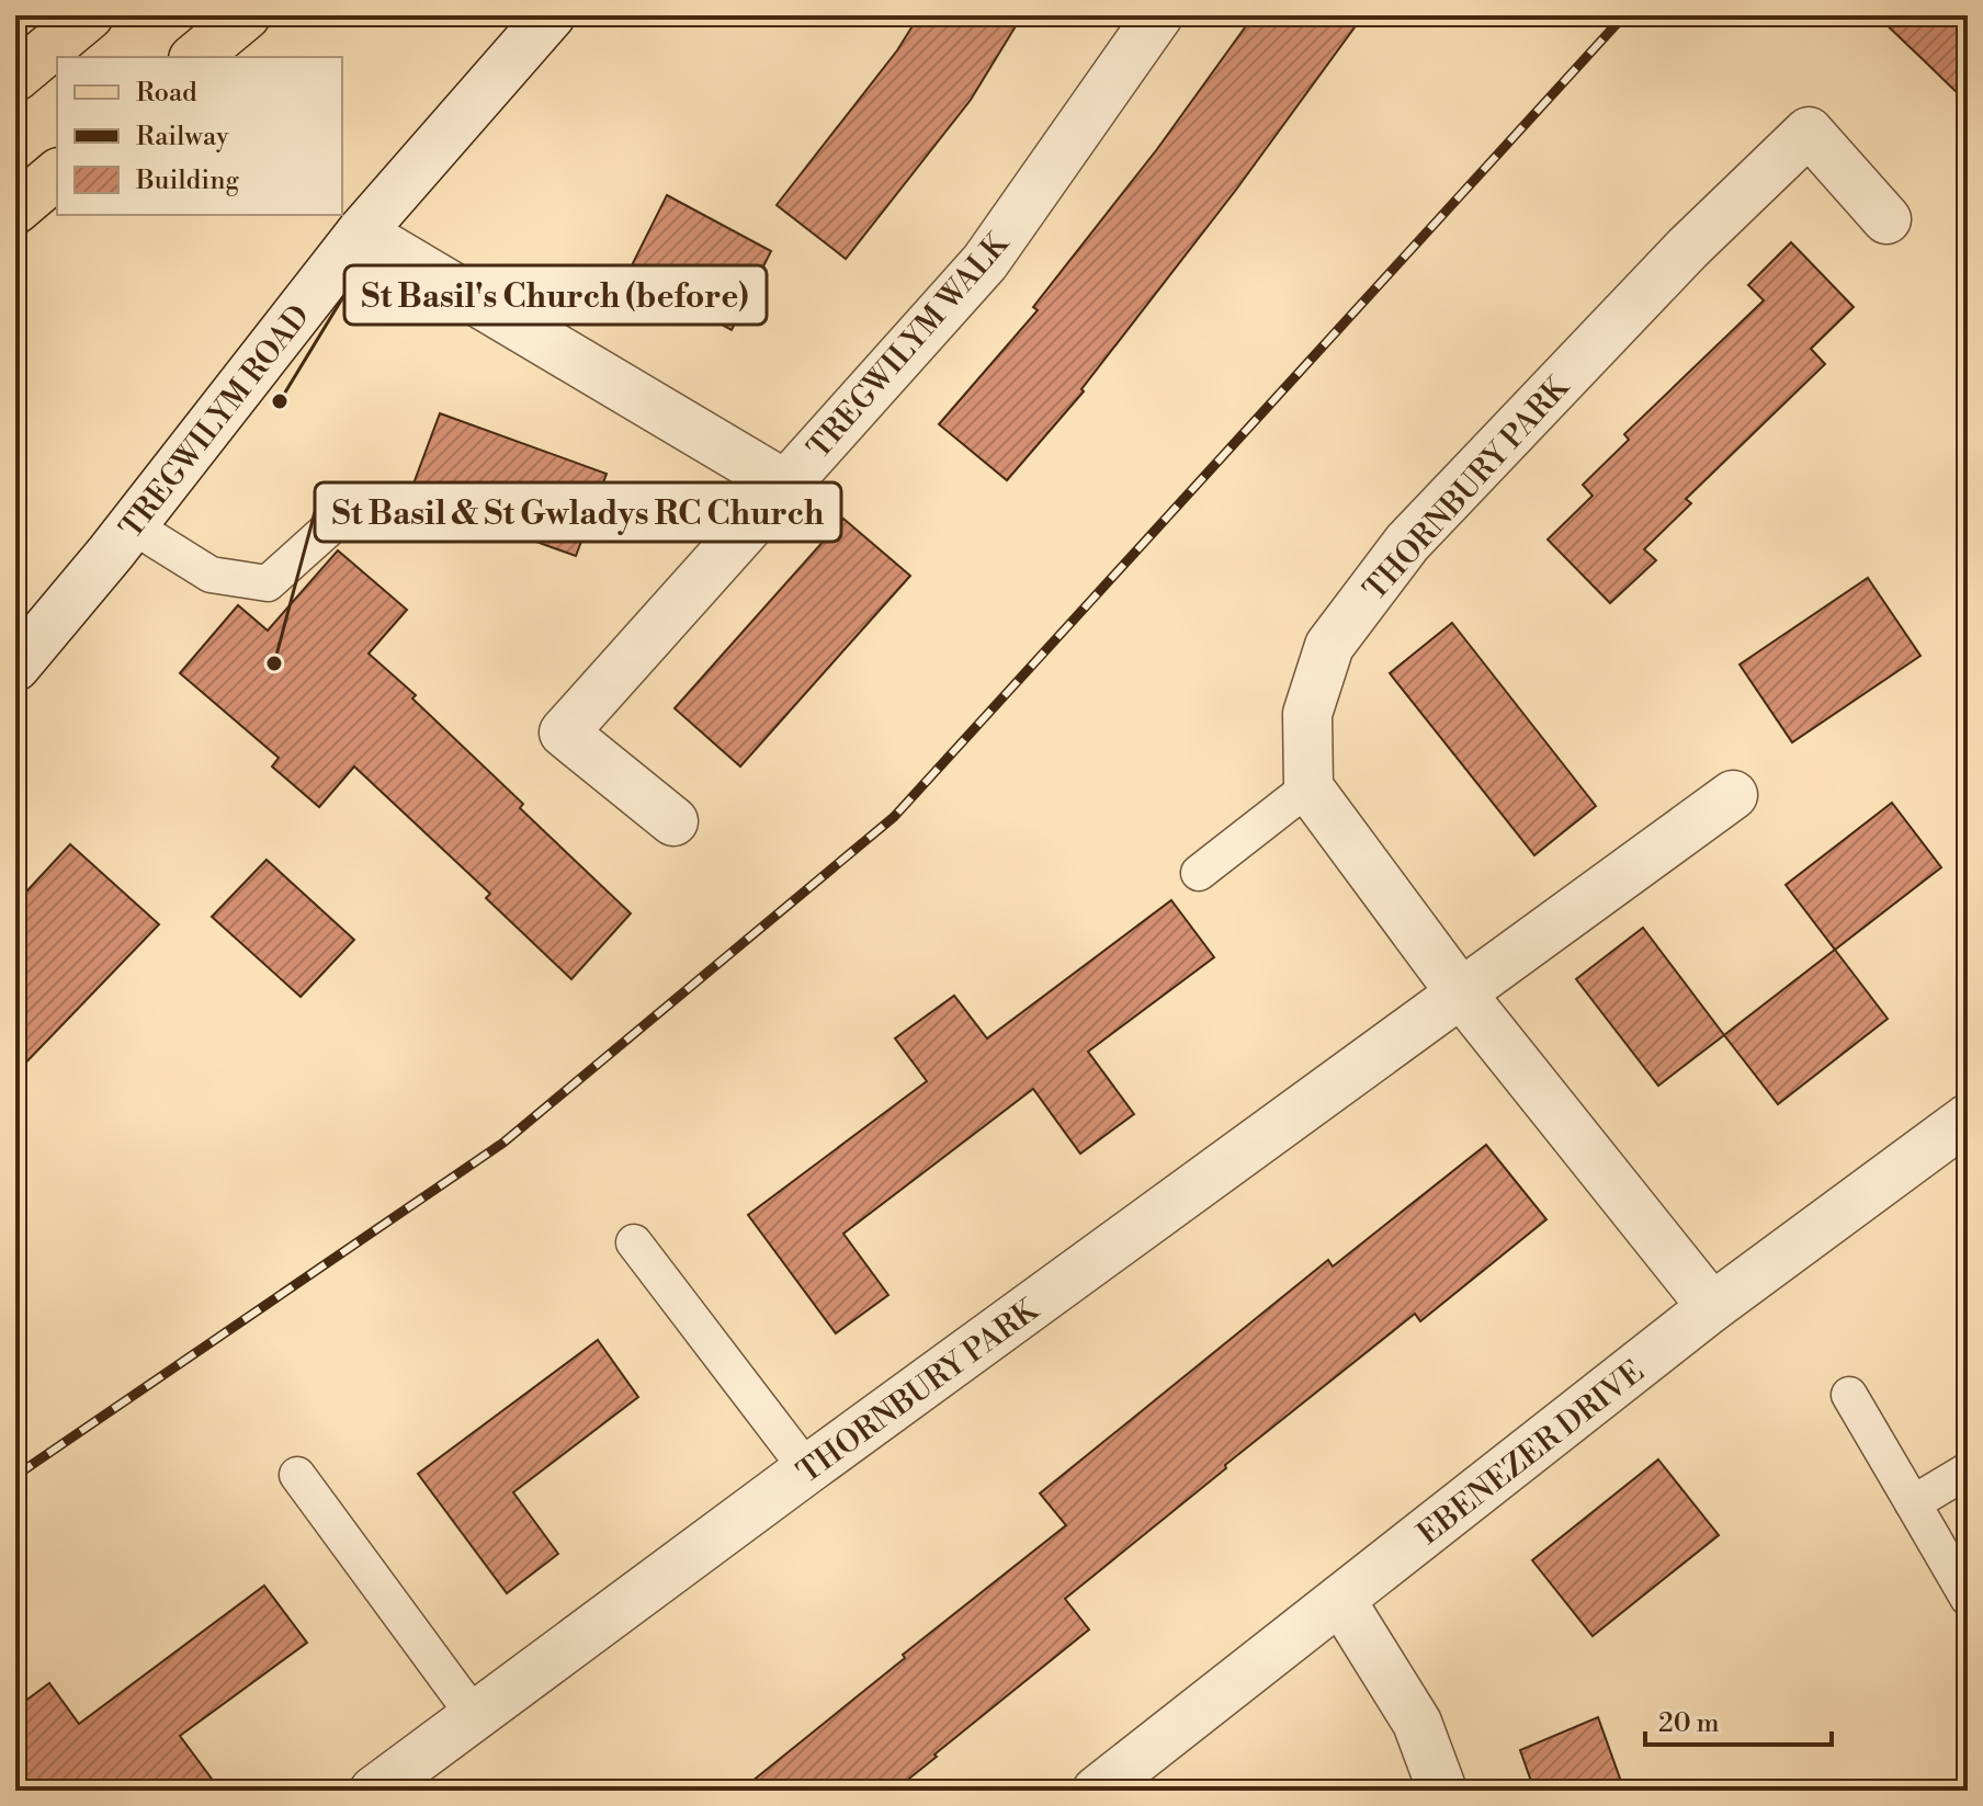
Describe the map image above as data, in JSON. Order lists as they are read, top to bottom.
{
  "streets": {
    "street": [
      "TREGWILYM WALK",
      "TREGWILYM ROAD",
      "THORNBURY PARK",
      "EBENEZER DRIVE"
    ]
  },
  "crossings": [
    ["TREGWILYM WALK", "TREGWILYM ROAD"]
  ],
  "places": ["St Basil's Church (before)", "St Basil & St Gwladys RC Church"],
  "legend": ["Road", "Railway", "Building"],
  "scale_bar": "20 m"
}
